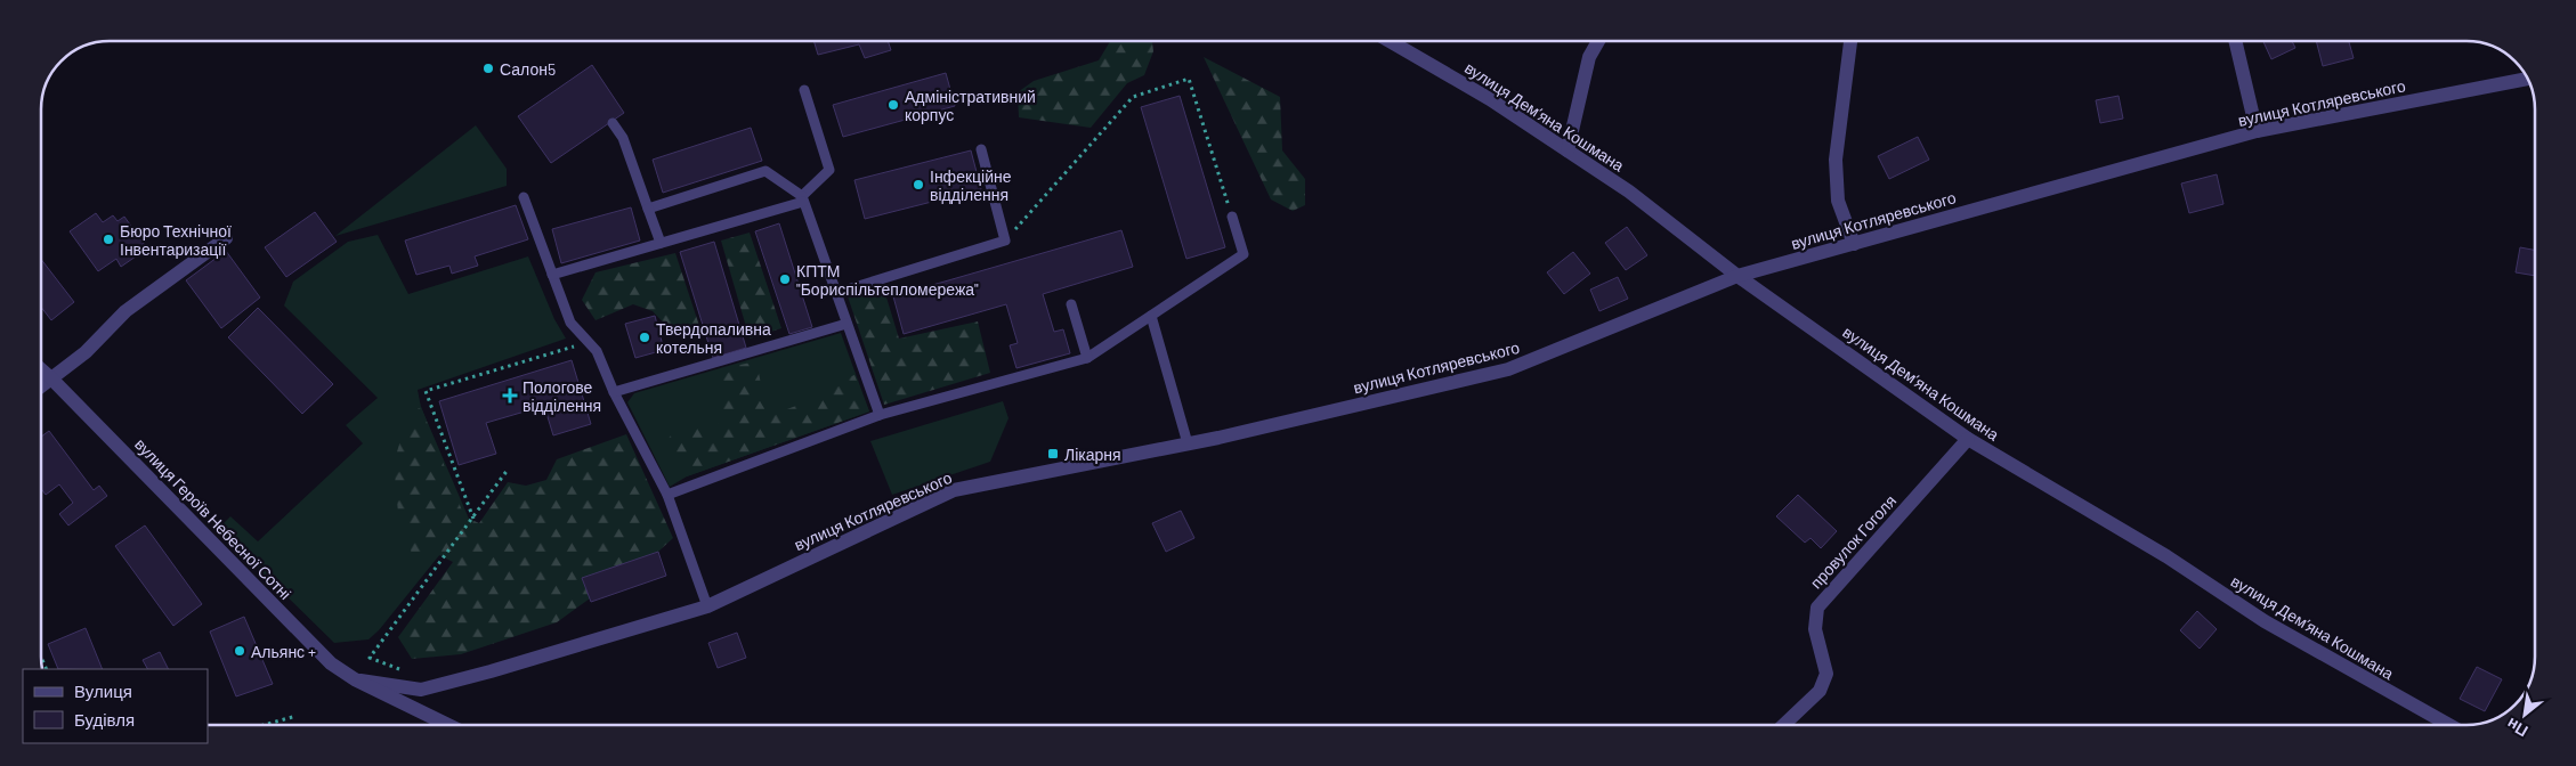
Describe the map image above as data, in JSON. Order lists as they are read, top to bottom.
{
  "streets": {
    "street": [
      "вулиця Котляревського",
      "вулиця Демʼяна Кошмана",
      "вулиця Героїв Небесної Сотні",
      "провулок Гоголя"
    ]
  },
  "crossings": [
    ["вулиця Котляревського", "вулиця Демʼяна Кошмана"],
    ["вулиця Котляревського", "вулиця Героїв Небесної Сотні"],
    ["вулиця Демʼяна Кошмана", "провулок Гоголя"]
  ],
  "places": {
    "other": [
      "Салон5",
      "Адміністративний корпус",
      "Інфекційне відділення",
      "Бюро Технічної Інвентаризації",
      "КПТМ \"Бориспільтепломережа\"",
      "Твердопаливна котельня",
      "Альянс +"
    ],
    "health": ["Пологове відділення"],
    "transit": ["Лікарня"]
  },
  "legend": ["Вулиця", "Будівля"],
  "north": "bottom left"
}
